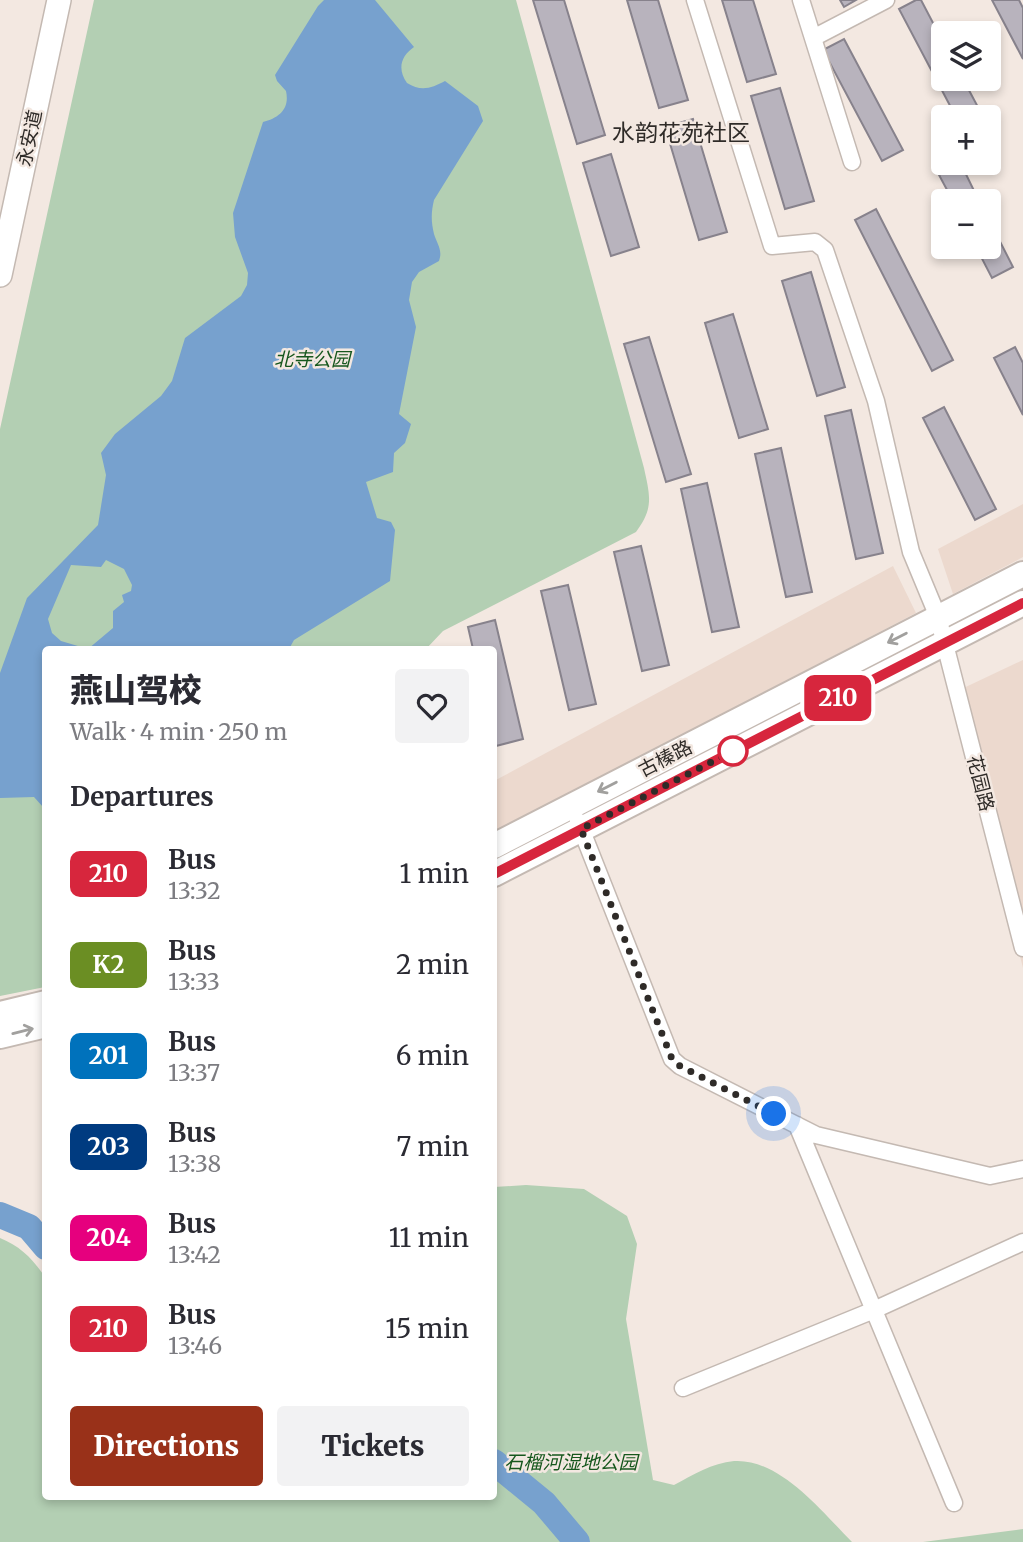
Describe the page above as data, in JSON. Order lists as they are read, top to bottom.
{
  "streets": {
    "main road": ["永安道", "古榛路"],
    "street": ["花园路"]
  },
  "crossings": [
    ["古榛路", "花园路"]
  ],
  "districts": ["水韵花苑社区"],
  "parks": ["北寺公园", "石榴河湿地公园"],
  "lines": ["bus line 210"],
  "page": {
    "on_map": "210",
    "map_buttons": ["+", "−"],
    "heading": [
      ["燕山驾校", "Walk · 4 min · 250 m"],
      "Departures"
    ],
    "list": [
      {
        "mark": "210",
        "name": "Bus",
        "note": "13:32",
        "value": "1 min"
      },
      {
        "mark": "K2",
        "name": "Bus",
        "note": "13:33",
        "value": "2 min"
      },
      {
        "mark": "201",
        "name": "Bus",
        "note": "13:37",
        "value": "6 min"
      },
      {
        "mark": "203",
        "name": "Bus",
        "note": "13:38",
        "value": "7 min"
      },
      {
        "mark": "204",
        "name": "Bus",
        "note": "13:42",
        "value": "11 min"
      },
      {
        "mark": "210",
        "name": "Bus",
        "note": "13:46",
        "value": "15 min"
      }
    ],
    "buttons": ["Directions", "Tickets"]
  }
}
